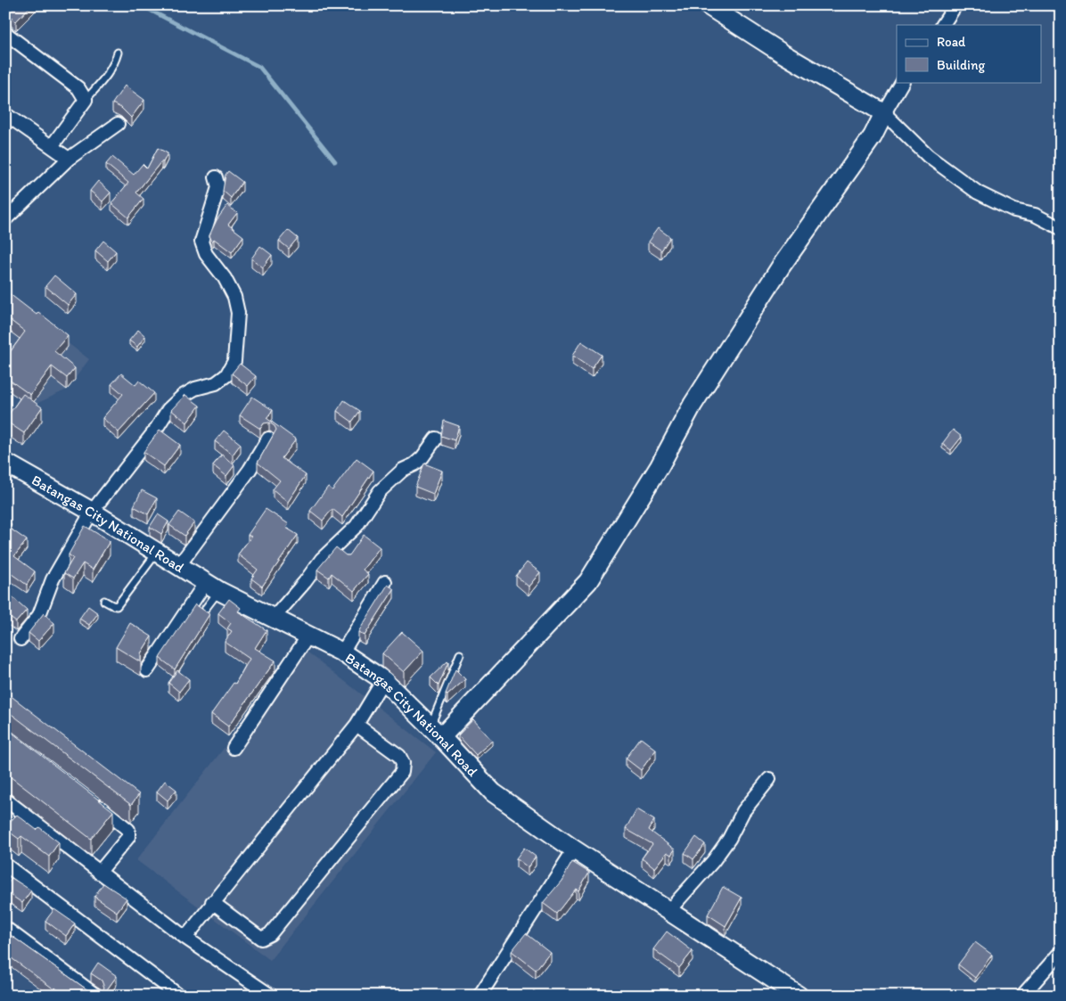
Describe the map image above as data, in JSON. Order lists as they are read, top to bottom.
{
  "streets": {
    "street": ["Batangas City National Road"]
  },
  "legend": ["Road", "Building"]
}
